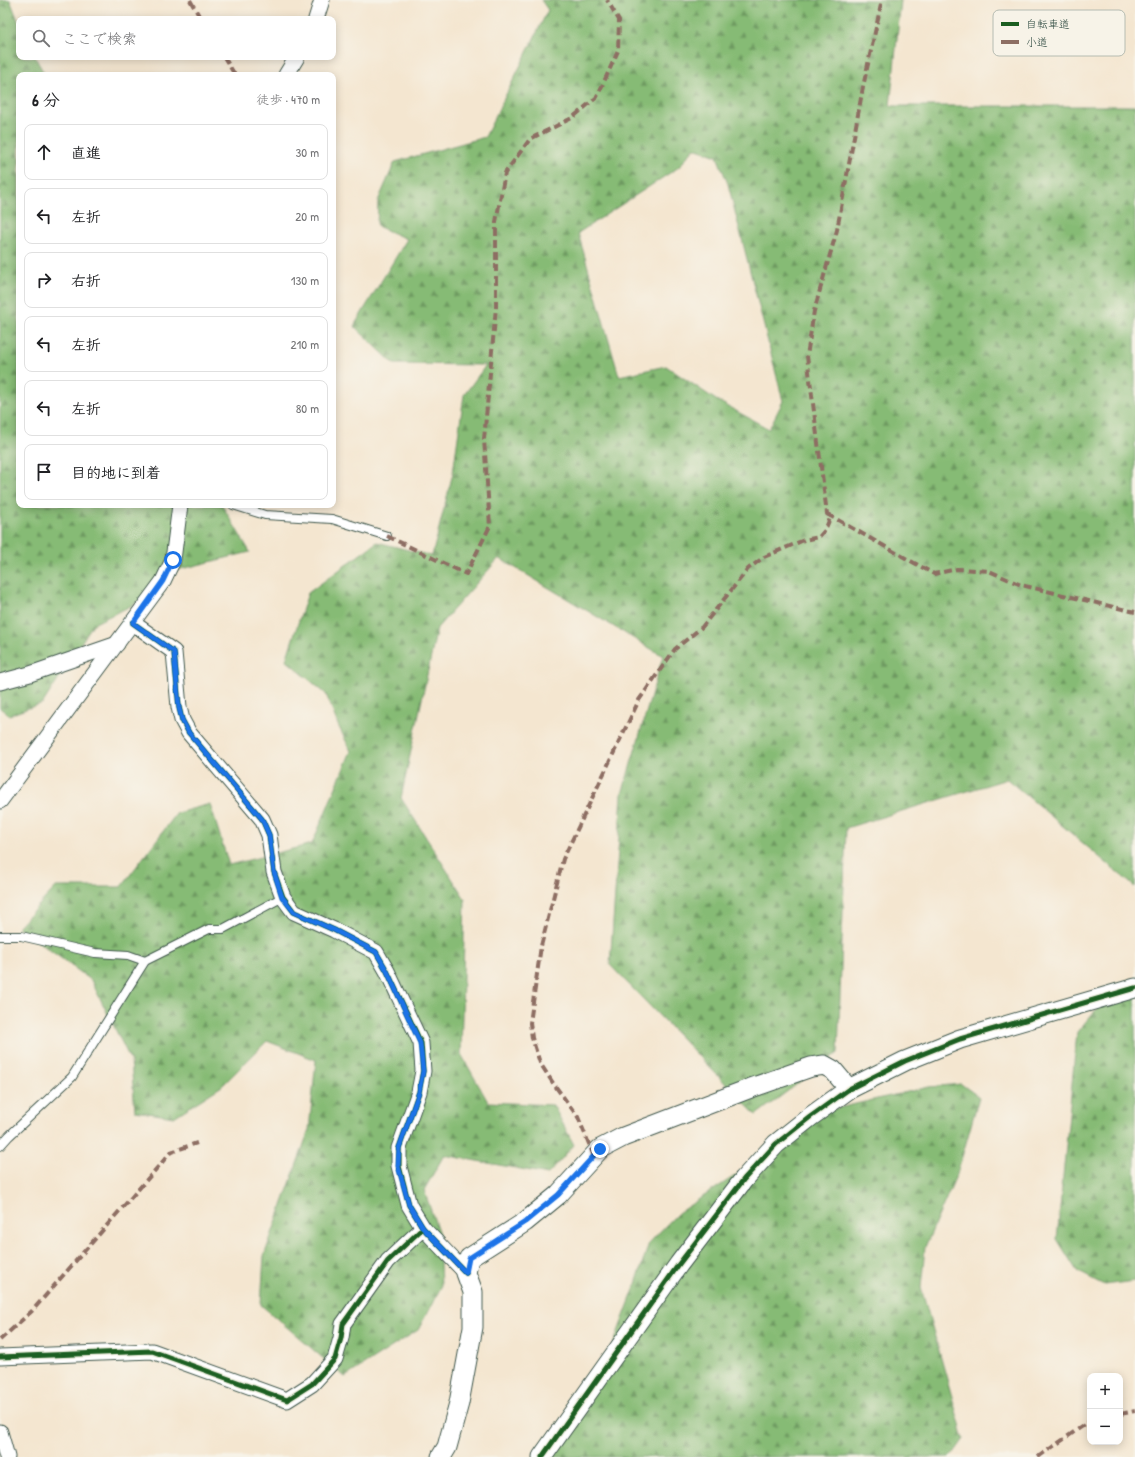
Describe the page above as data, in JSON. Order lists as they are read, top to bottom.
{
  "legend": ["自転車道", "小道"],
  "page": {
    "search": "ここで検索",
    "heading": ["6 分", "徒歩 · 470 m"],
    "list": [
      ["直進", "30 m"],
      ["左折", "20 m"],
      ["右折", "130 m"],
      ["左折", "210 m"],
      ["左折", "80 m"],
      "目的地に到着"
    ],
    "map_buttons": ["+", "−"]
  }
}
